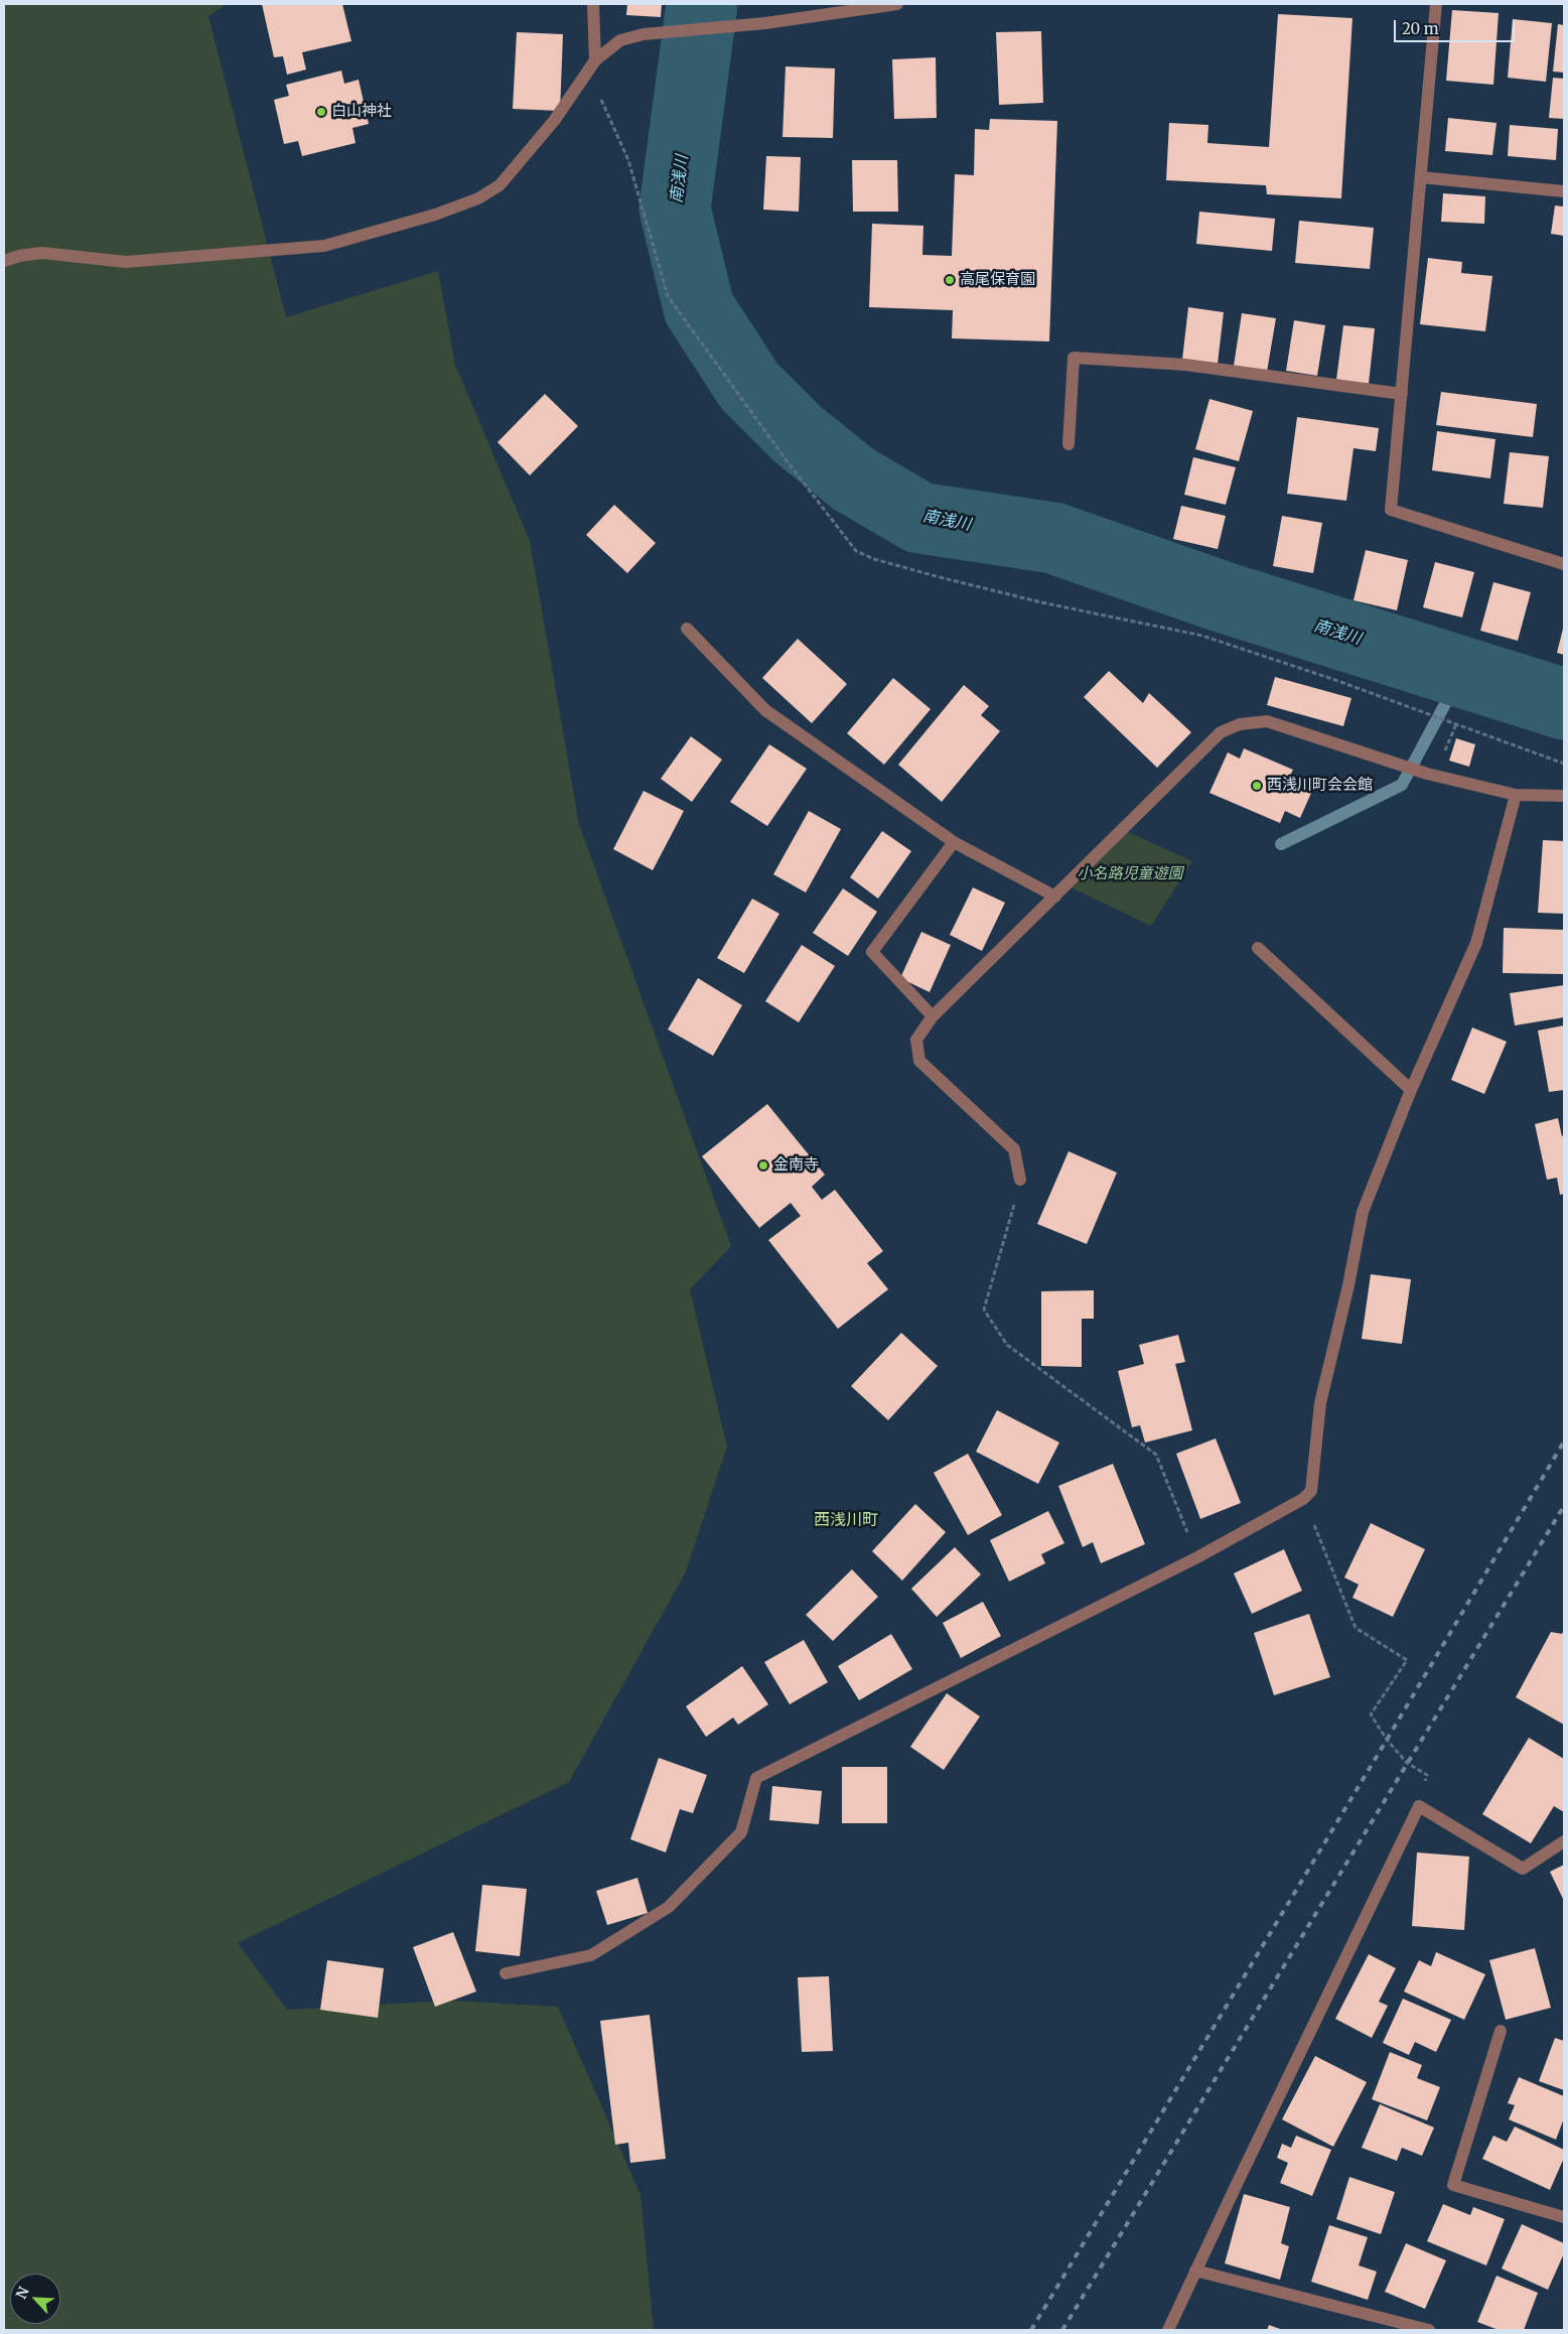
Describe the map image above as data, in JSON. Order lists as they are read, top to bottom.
{
  "districts": ["西浅川町"],
  "water": ["南浅川"],
  "parks": ["小名路児童遊園"],
  "places": [
    "白山神社",
    "高尾保育園",
    "西浅川町会会館",
    "金南寺"
  ],
  "scale_bar": "20 m",
  "north": "top left"
}
